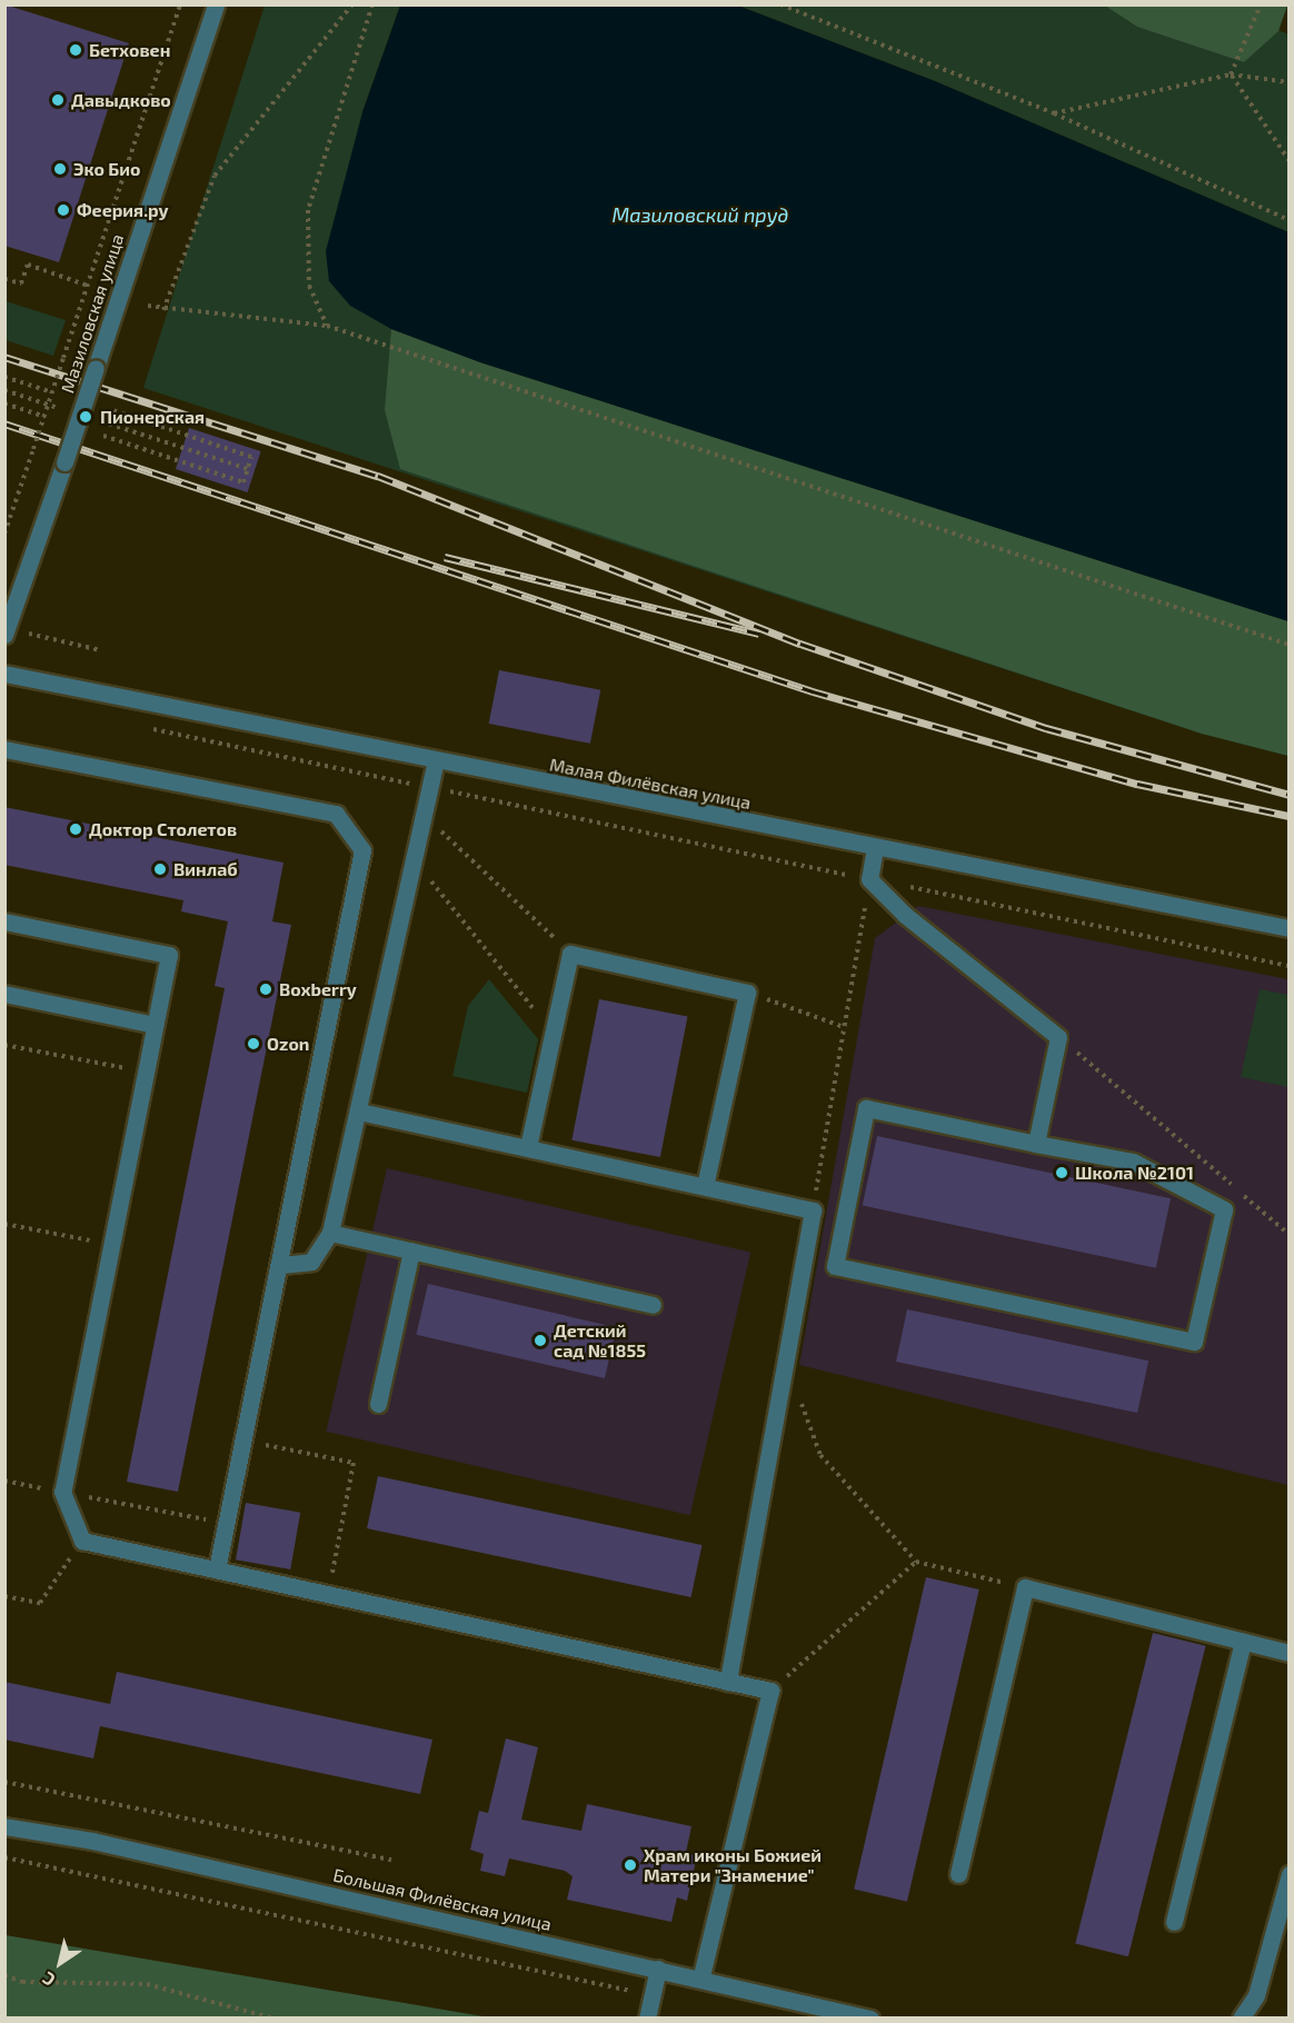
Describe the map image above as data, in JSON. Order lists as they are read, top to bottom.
{
  "streets": {
    "street": ["Мазиловская улица", "Малая Филёвская улица", "Большая Филёвская улица"]
  },
  "water": ["Мазиловский пруд"],
  "places": [
    "Бетховен",
    "Давыдково",
    "Эко Био",
    "Феерия.ру",
    "Пионерская",
    "Доктор Столетов",
    "Винлаб",
    "Boxberry",
    "Ozon",
    "Школа №2101",
    "Детский сад №1855",
    "Храм иконы Божией Матери \"Знамение\""
  ],
  "north": "bottom left"
}
